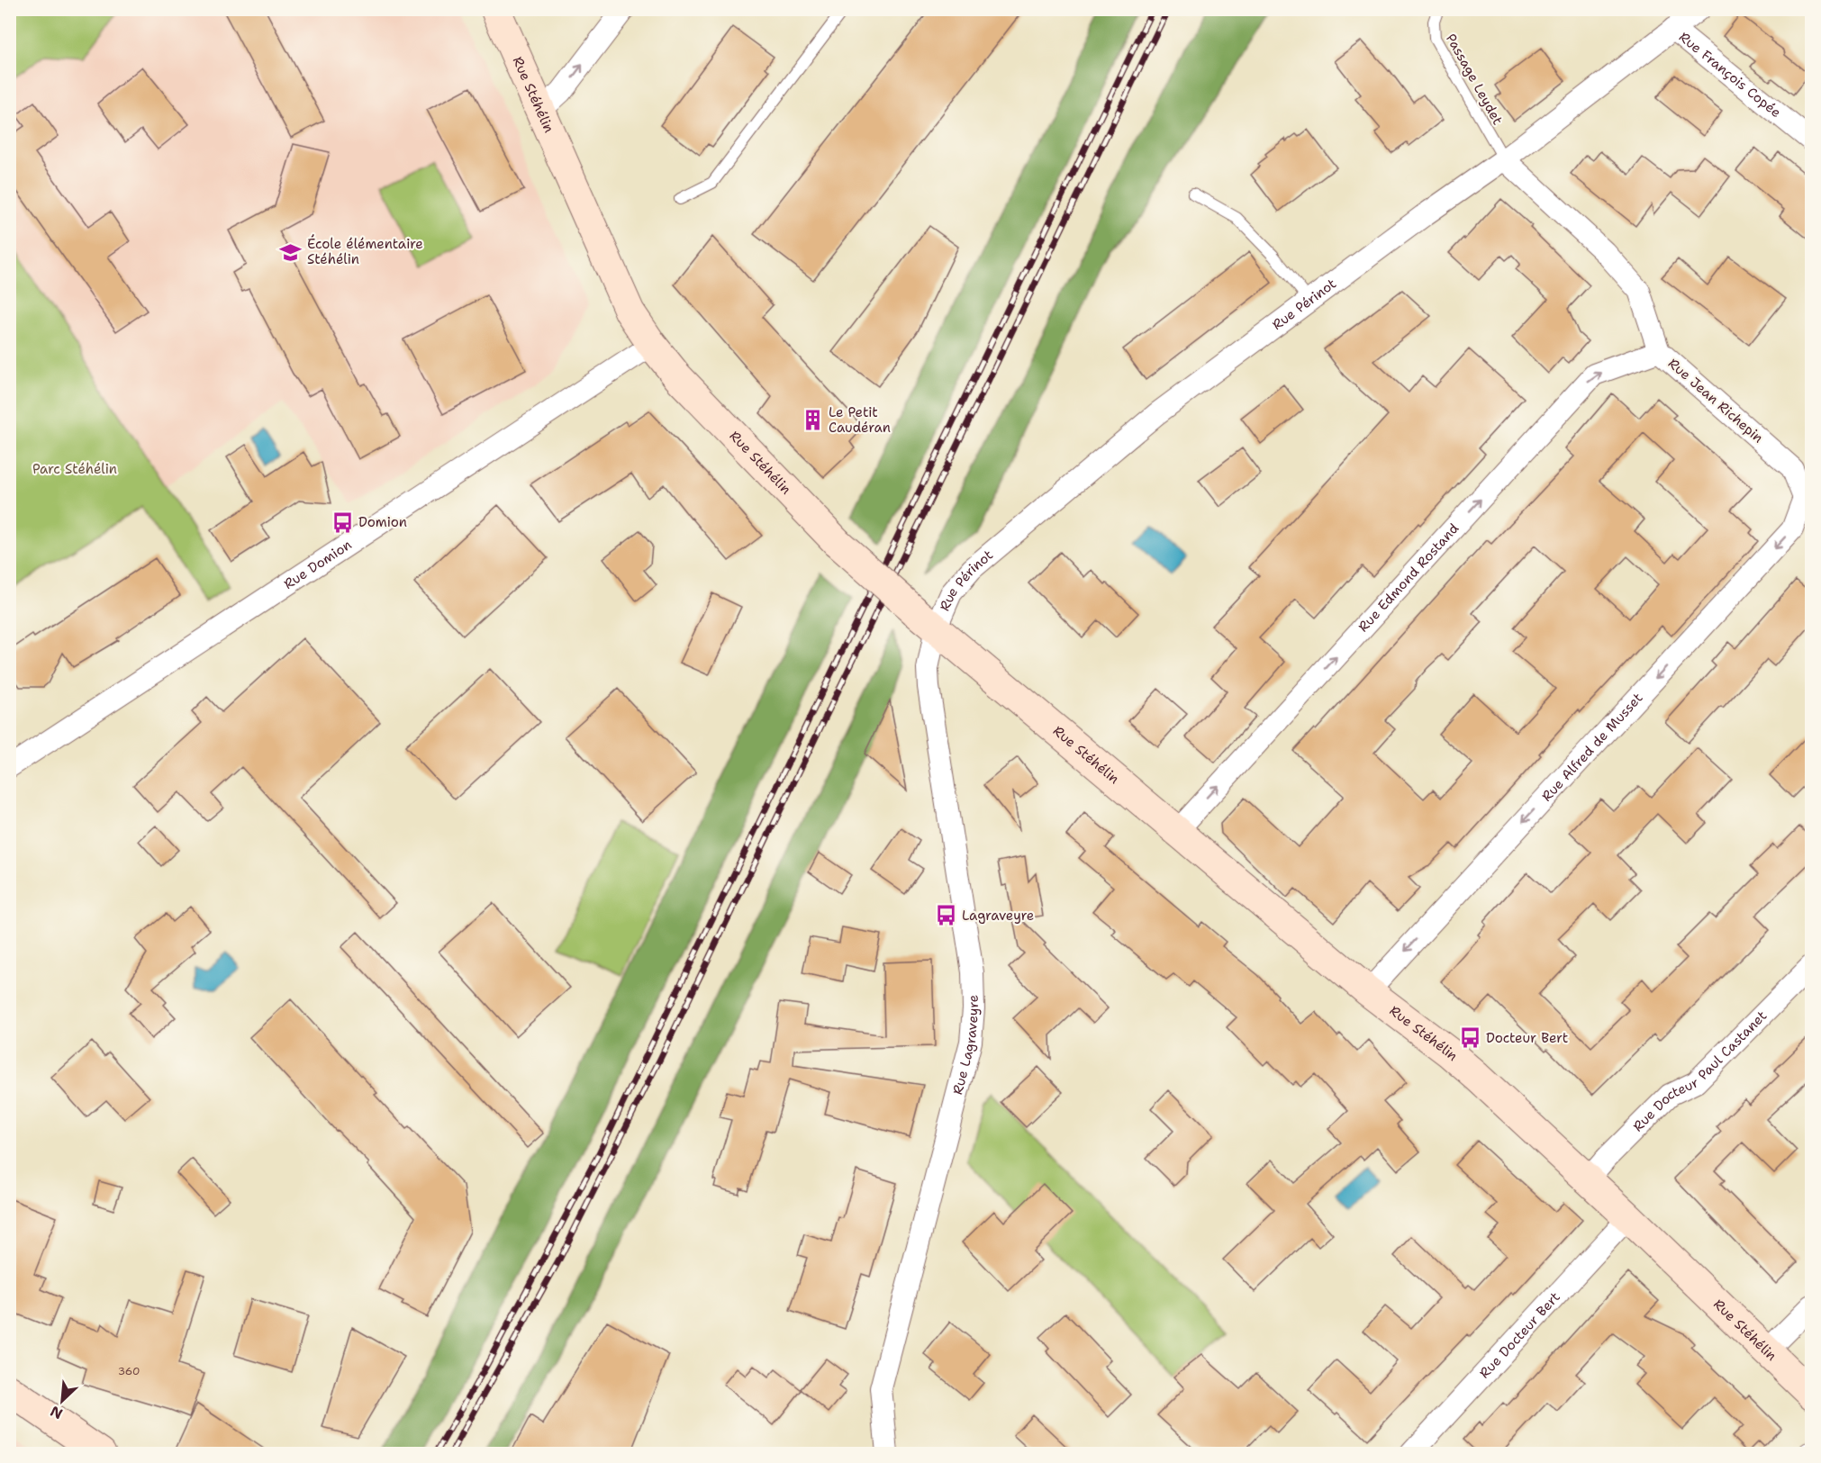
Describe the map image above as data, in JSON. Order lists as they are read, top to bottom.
{
  "streets": {
    "street": [
      "Rue François Copée",
      "Rue Stéhélin",
      "Rue Périnot",
      "Rue Jean Richepin",
      "Rue Domion",
      "Rue Edmond Rostand",
      "Rue Alfred de Musset",
      "Rue Lagraveyre",
      "Rue Docteur Paul Castanet",
      "Rue Docteur Bert"
    ],
    "lane": ["Passage Leydet"]
  },
  "crossings": [
    ["Rue François Copée", "Rue Périnot"],
    ["Passage Leydet", "Rue Périnot"],
    ["Passage Leydet", "Rue Jean Richepin"],
    ["Rue Stéhélin", "Rue Périnot"],
    ["Rue Stéhélin", "Rue Domion"],
    ["Rue Stéhélin", "Rue Edmond Rostand"],
    ["Rue Stéhélin", "Rue Alfred de Musset"],
    ["Rue Stéhélin", "Rue Lagraveyre"],
    ["Rue Stéhélin", "Rue Docteur Paul Castanet"],
    ["Rue Stéhélin", "Rue Docteur Bert"],
    ["Rue Périnot", "Rue Jean Richepin"],
    ["Rue Périnot", "Rue Lagraveyre"],
    ["Rue Jean Richepin", "Rue Edmond Rostand"],
    ["Rue Jean Richepin", "Rue Alfred de Musset"]
  ],
  "one_way": ["Rue Edmond Rostand", "Rue Alfred de Musset"],
  "parks": ["Parc Stéhélin"],
  "places": {
    "school or university": ["École élémentaire Stéhélin"],
    "building": ["Le Petit Caudéran"],
    "bus stop": ["Domion", "Lagraveyre", "Docteur Bert"]
  },
  "house_numbers": ["360"],
  "north": "bottom left"
}
